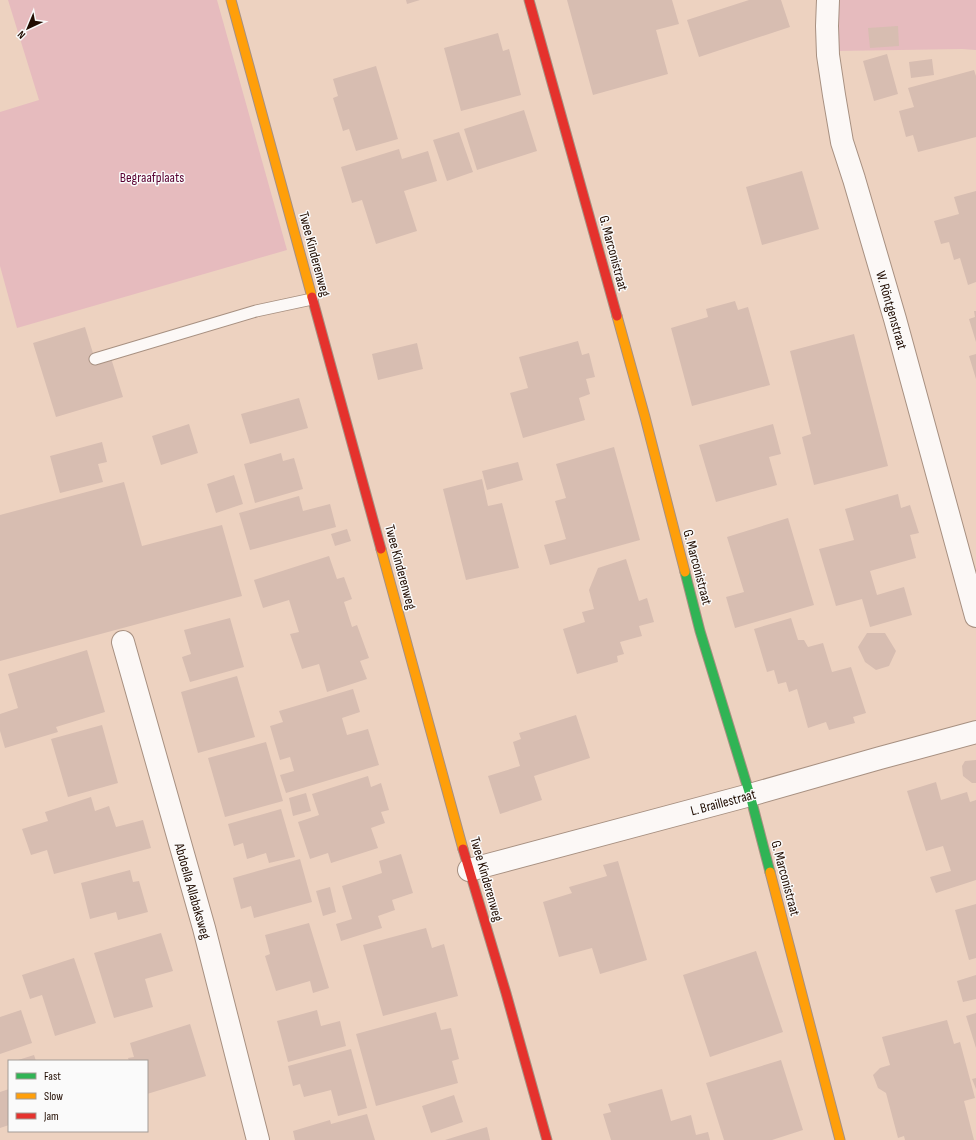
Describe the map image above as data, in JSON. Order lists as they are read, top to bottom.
{
  "streets": {
    "street": [
      "G. Marconistraat",
      "Twee Kinderenweg",
      "W. Röntgenstraat",
      "L. Braillestraat",
      "Abdoella Allabaksweg"
    ]
  },
  "crossings": [
    ["G. Marconistraat", "L. Braillestraat"],
    ["Twee Kinderenweg", "L. Braillestraat"]
  ],
  "parks": ["Begraafplaats"],
  "legend": ["Fast", "Slow", "Jam"],
  "north": "bottom left"
}
